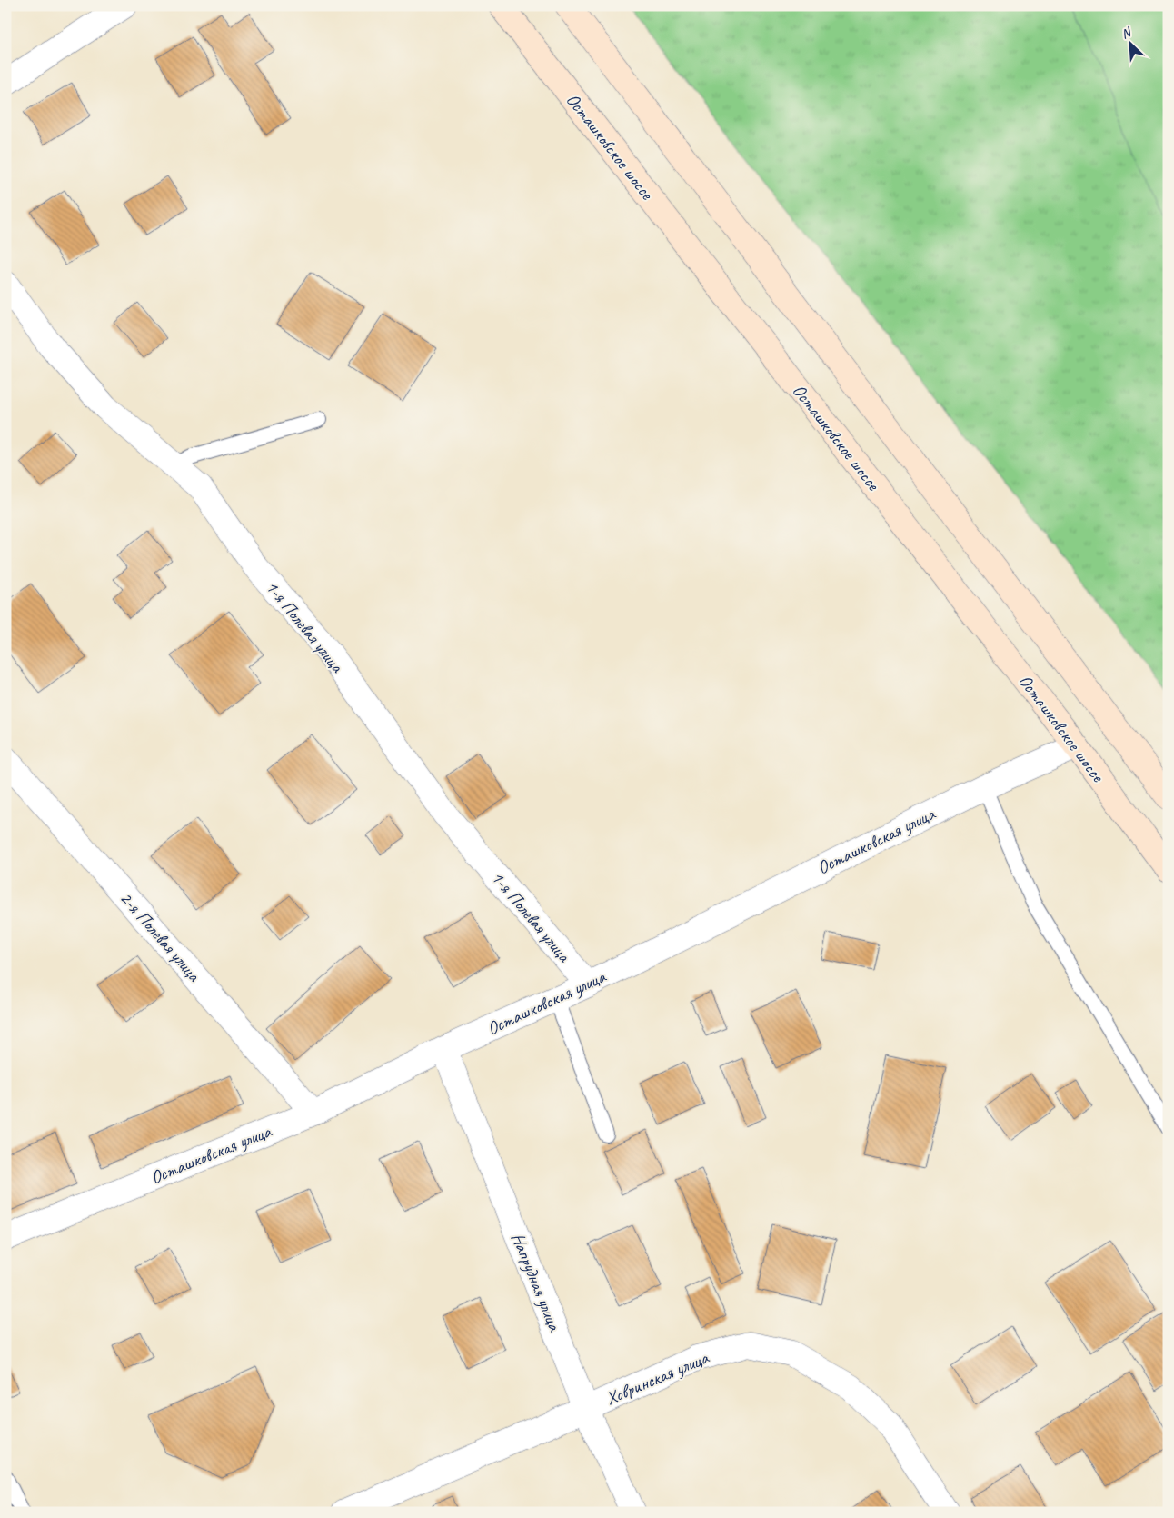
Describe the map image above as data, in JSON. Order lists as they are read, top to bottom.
{
  "streets": {
    "main road": ["Осташковское шоссе"],
    "street": [
      "1-я Полевая улица",
      "Осташковская улица",
      "2-я Полевая улица",
      "Напрудная улица",
      "Ховринская улица"
    ]
  },
  "crossings": [
    ["Осташковское шоссе", "Осташковская улица"],
    ["1-я Полевая улица", "Осташковская улица"],
    ["Осташковская улица", "2-я Полевая улица"],
    ["Осташковская улица", "Напрудная улица"],
    ["Напрудная улица", "Ховринская улица"]
  ],
  "north": "top left"
}
